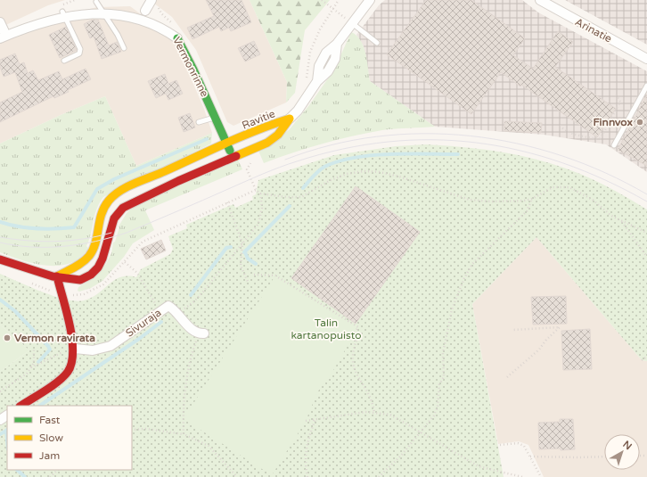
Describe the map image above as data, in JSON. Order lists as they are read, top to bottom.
{
  "streets": {
    "street": [
      "Arinatie",
      "Vermonrinne",
      "Ravitie",
      "Sivuraja"
    ]
  },
  "crossings": [
    ["Vermonrinne", "Ravitie"]
  ],
  "parks": ["Talin kartanopuisto"],
  "places": ["Finnvox", "Vermon ravirata"],
  "legend": ["Fast", "Slow", "Jam"],
  "north": "top right"
}
